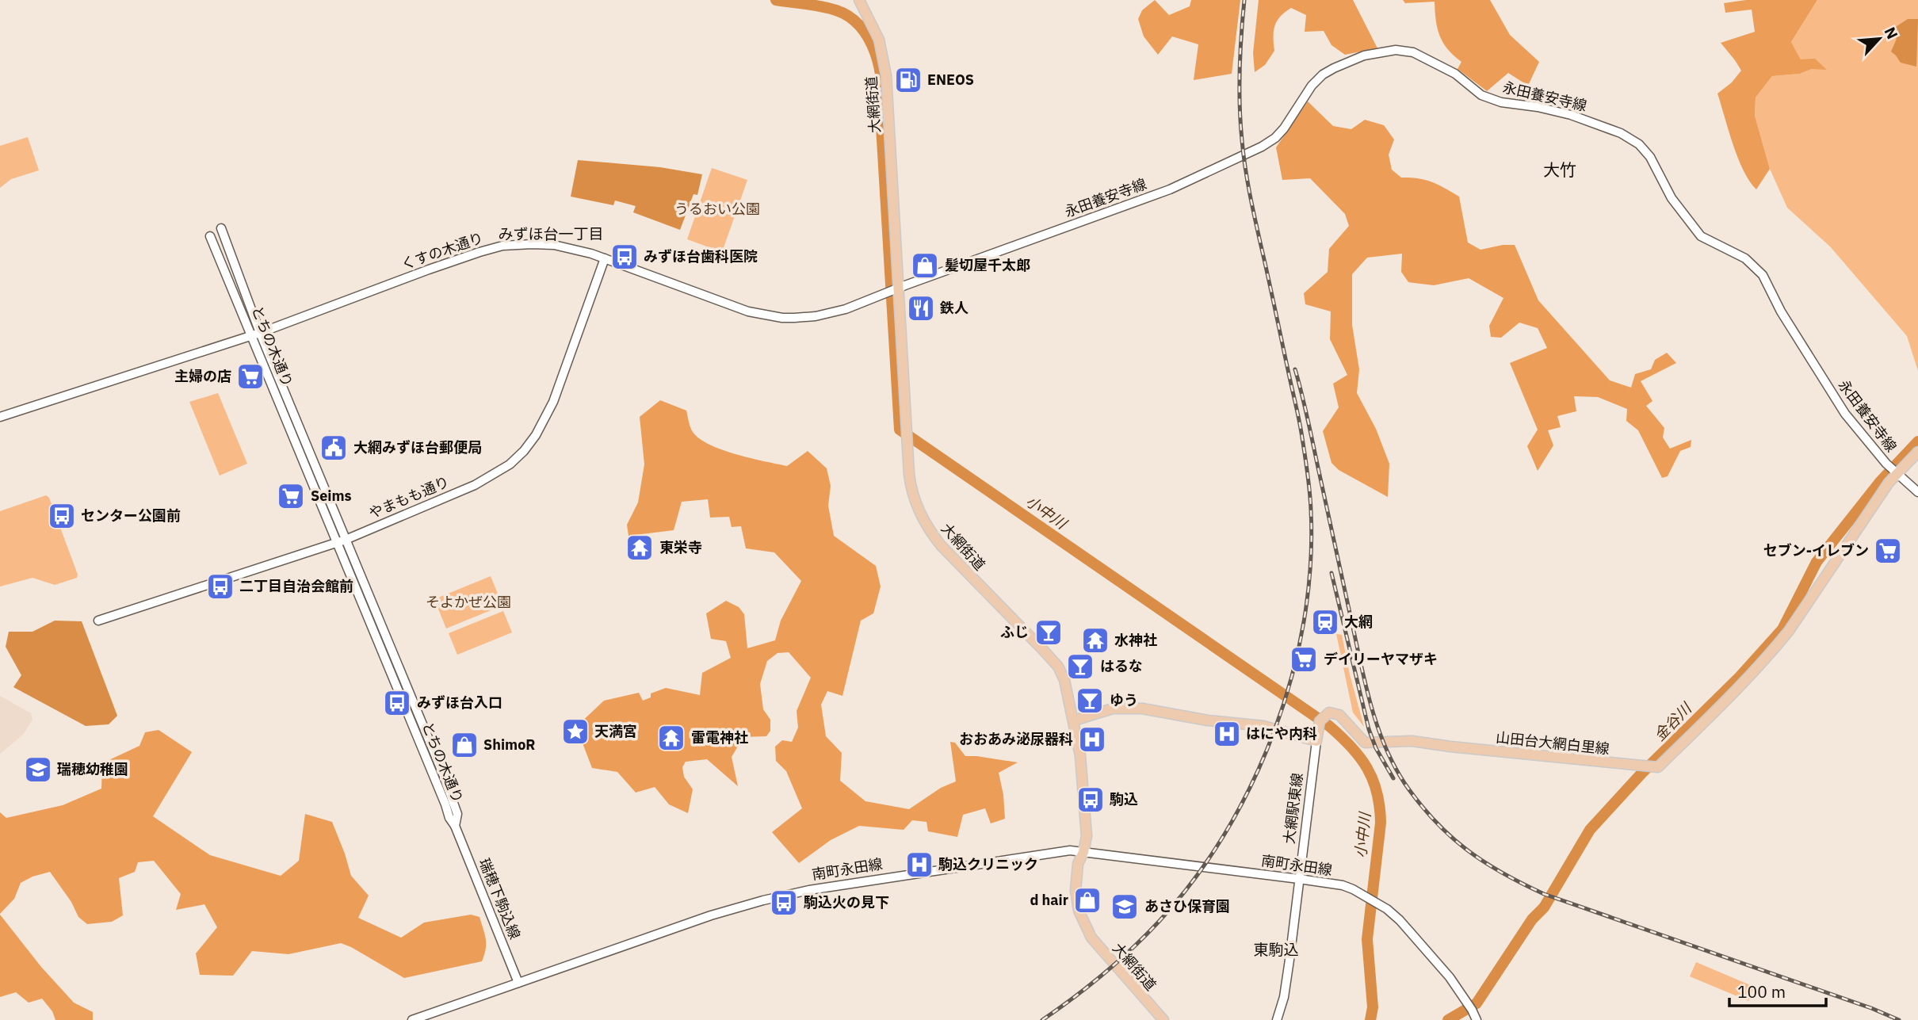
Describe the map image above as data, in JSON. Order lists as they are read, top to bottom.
{
  "streets": {
    "main road": ["大網街道", "山田台大網白里線"],
    "street": [
      "永田養安寺線",
      "くすの木通り",
      "とちの木通り",
      "やまもも通り",
      "大網駅東線",
      "南町永田線",
      "瑞穂下駒込線"
    ]
  },
  "crossings": [
    ["永田養安寺線", "大網街道"],
    ["永田養安寺線", "くすの木通り"],
    ["永田養安寺線", "山田台大網白里線"],
    ["大網街道", "くすの木通り"],
    ["大網街道", "南町永田線"],
    ["くすの木通り", "とちの木通り"],
    ["くすの木通り", "やまもも通り"],
    ["とちの木通り", "やまもも通り"],
    ["とちの木通り", "瑞穂下駒込線"],
    ["山田台大網白里線", "大網駅東線"],
    ["大網駅東線", "南町永田線"],
    ["南町永田線", "瑞穂下駒込線"]
  ],
  "districts": ["大竹", "みずほ台一丁目", "東駒込"],
  "water": ["小中川", "金谷川"],
  "parks": ["うるおい公園", "そよかぜ公園"],
  "places": {
    "fuel station": ["ENEOS"],
    "bus stop": [
      "みずほ台歯科医院",
      "センター公園前",
      "二丁目自治会館前",
      "みずほ台入口",
      "駒込",
      "駒込火の見下"
    ],
    "shop": ["髪切屋千太郎", "ShimoR", "d hair"],
    "restaurant": ["鉄人"],
    "supermarket": [
      "主婦の店",
      "Seims",
      "セブン-イレブン",
      "デイリーヤマザキ"
    ],
    "public building": ["大網みずほ台郵便局"],
    "temple": ["東栄寺", "水神社", "雷電神社"],
    "station": ["大網"],
    "bar": ["ふじ", "はるな", "ゆう"],
    "place": ["天満宮"],
    "hospital": ["はにや内科", "おおあみ泌尿器科", "駒込クリニック"],
    "school or university": ["瑞穂幼稚園", "あさひ保育園"]
  },
  "scale_bar": "100 m",
  "north": "top right"
}
